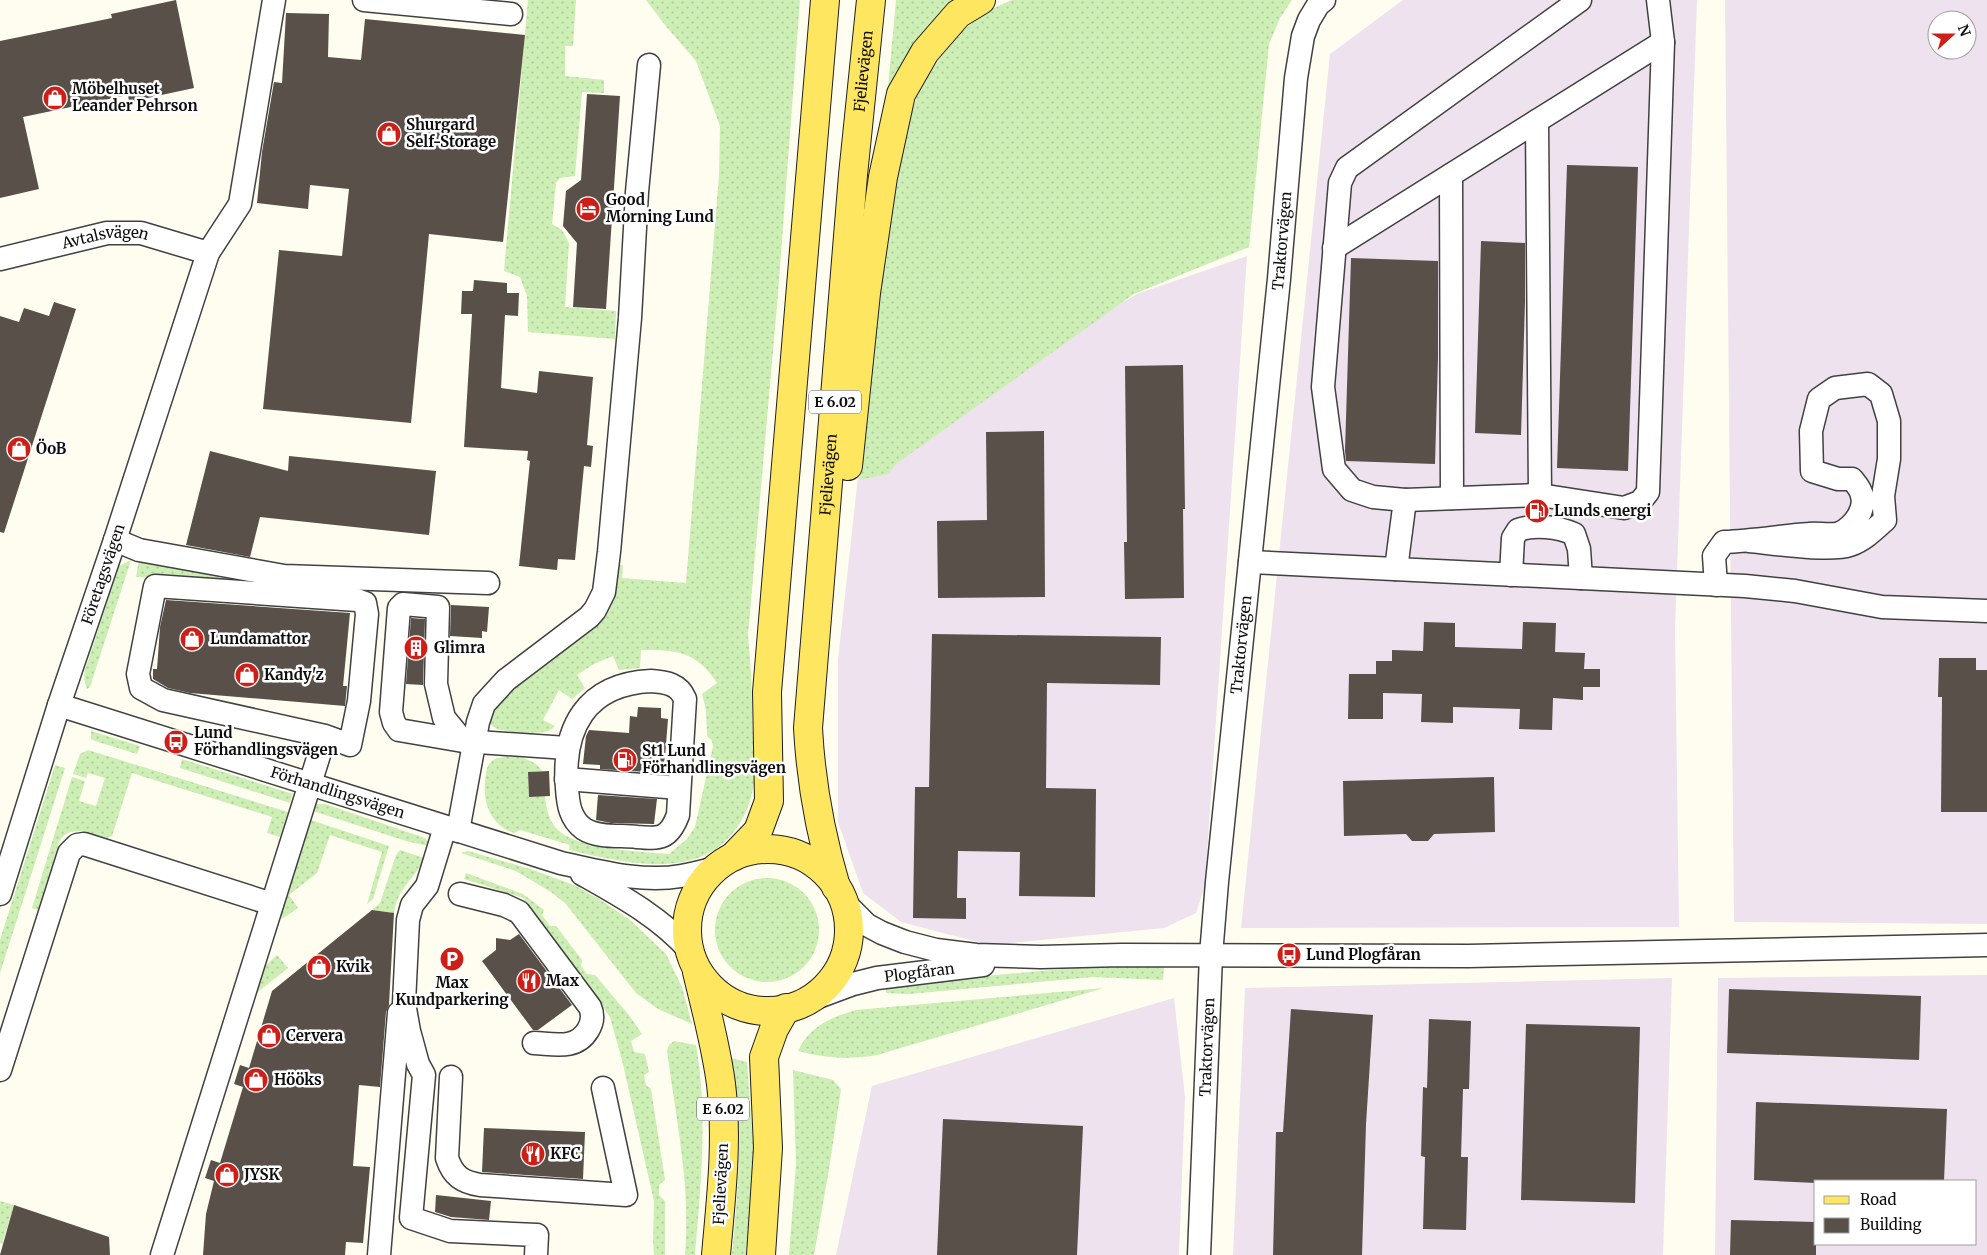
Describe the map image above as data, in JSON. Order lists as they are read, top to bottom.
{
  "streets": {
    "main road": ["Fjelievägen", "E 6.02"],
    "street": [
      "Avtalsvägen",
      "Traktorvägen",
      "Företagsvägen",
      "Förhandlingsvägen",
      "Plogfåran"
    ]
  },
  "crossings": [
    ["Fjelievägen", "Förhandlingsvägen"],
    ["Fjelievägen", "Plogfåran"],
    ["Avtalsvägen", "Företagsvägen"],
    ["Traktorvägen", "Plogfåran"],
    ["Företagsvägen", "Förhandlingsvägen"],
    ["Förhandlingsvägen", "Plogfåran"]
  ],
  "places": {
    "shop": [
      "Möbelhuset Leander Pehrson",
      "Shurgard Self-Storage",
      "ÖoB",
      "Lundamattor",
      "Kandy'z",
      "Kvik",
      "Cervera",
      "Hööks",
      "JYSK"
    ],
    "hotel": ["Good Morning Lund"],
    "fuel station": ["Lunds energi", "St1 Lund Förhandlingsvägen"],
    "building": ["Glimra"],
    "bus stop": ["Lund Förhandlingsvägen", "Lund Plogfåran"],
    "parking": ["Max Kundparkering"],
    "restaurant": ["Max", "KFC"]
  },
  "legend": ["Road", "Building"],
  "north": "right"
}
